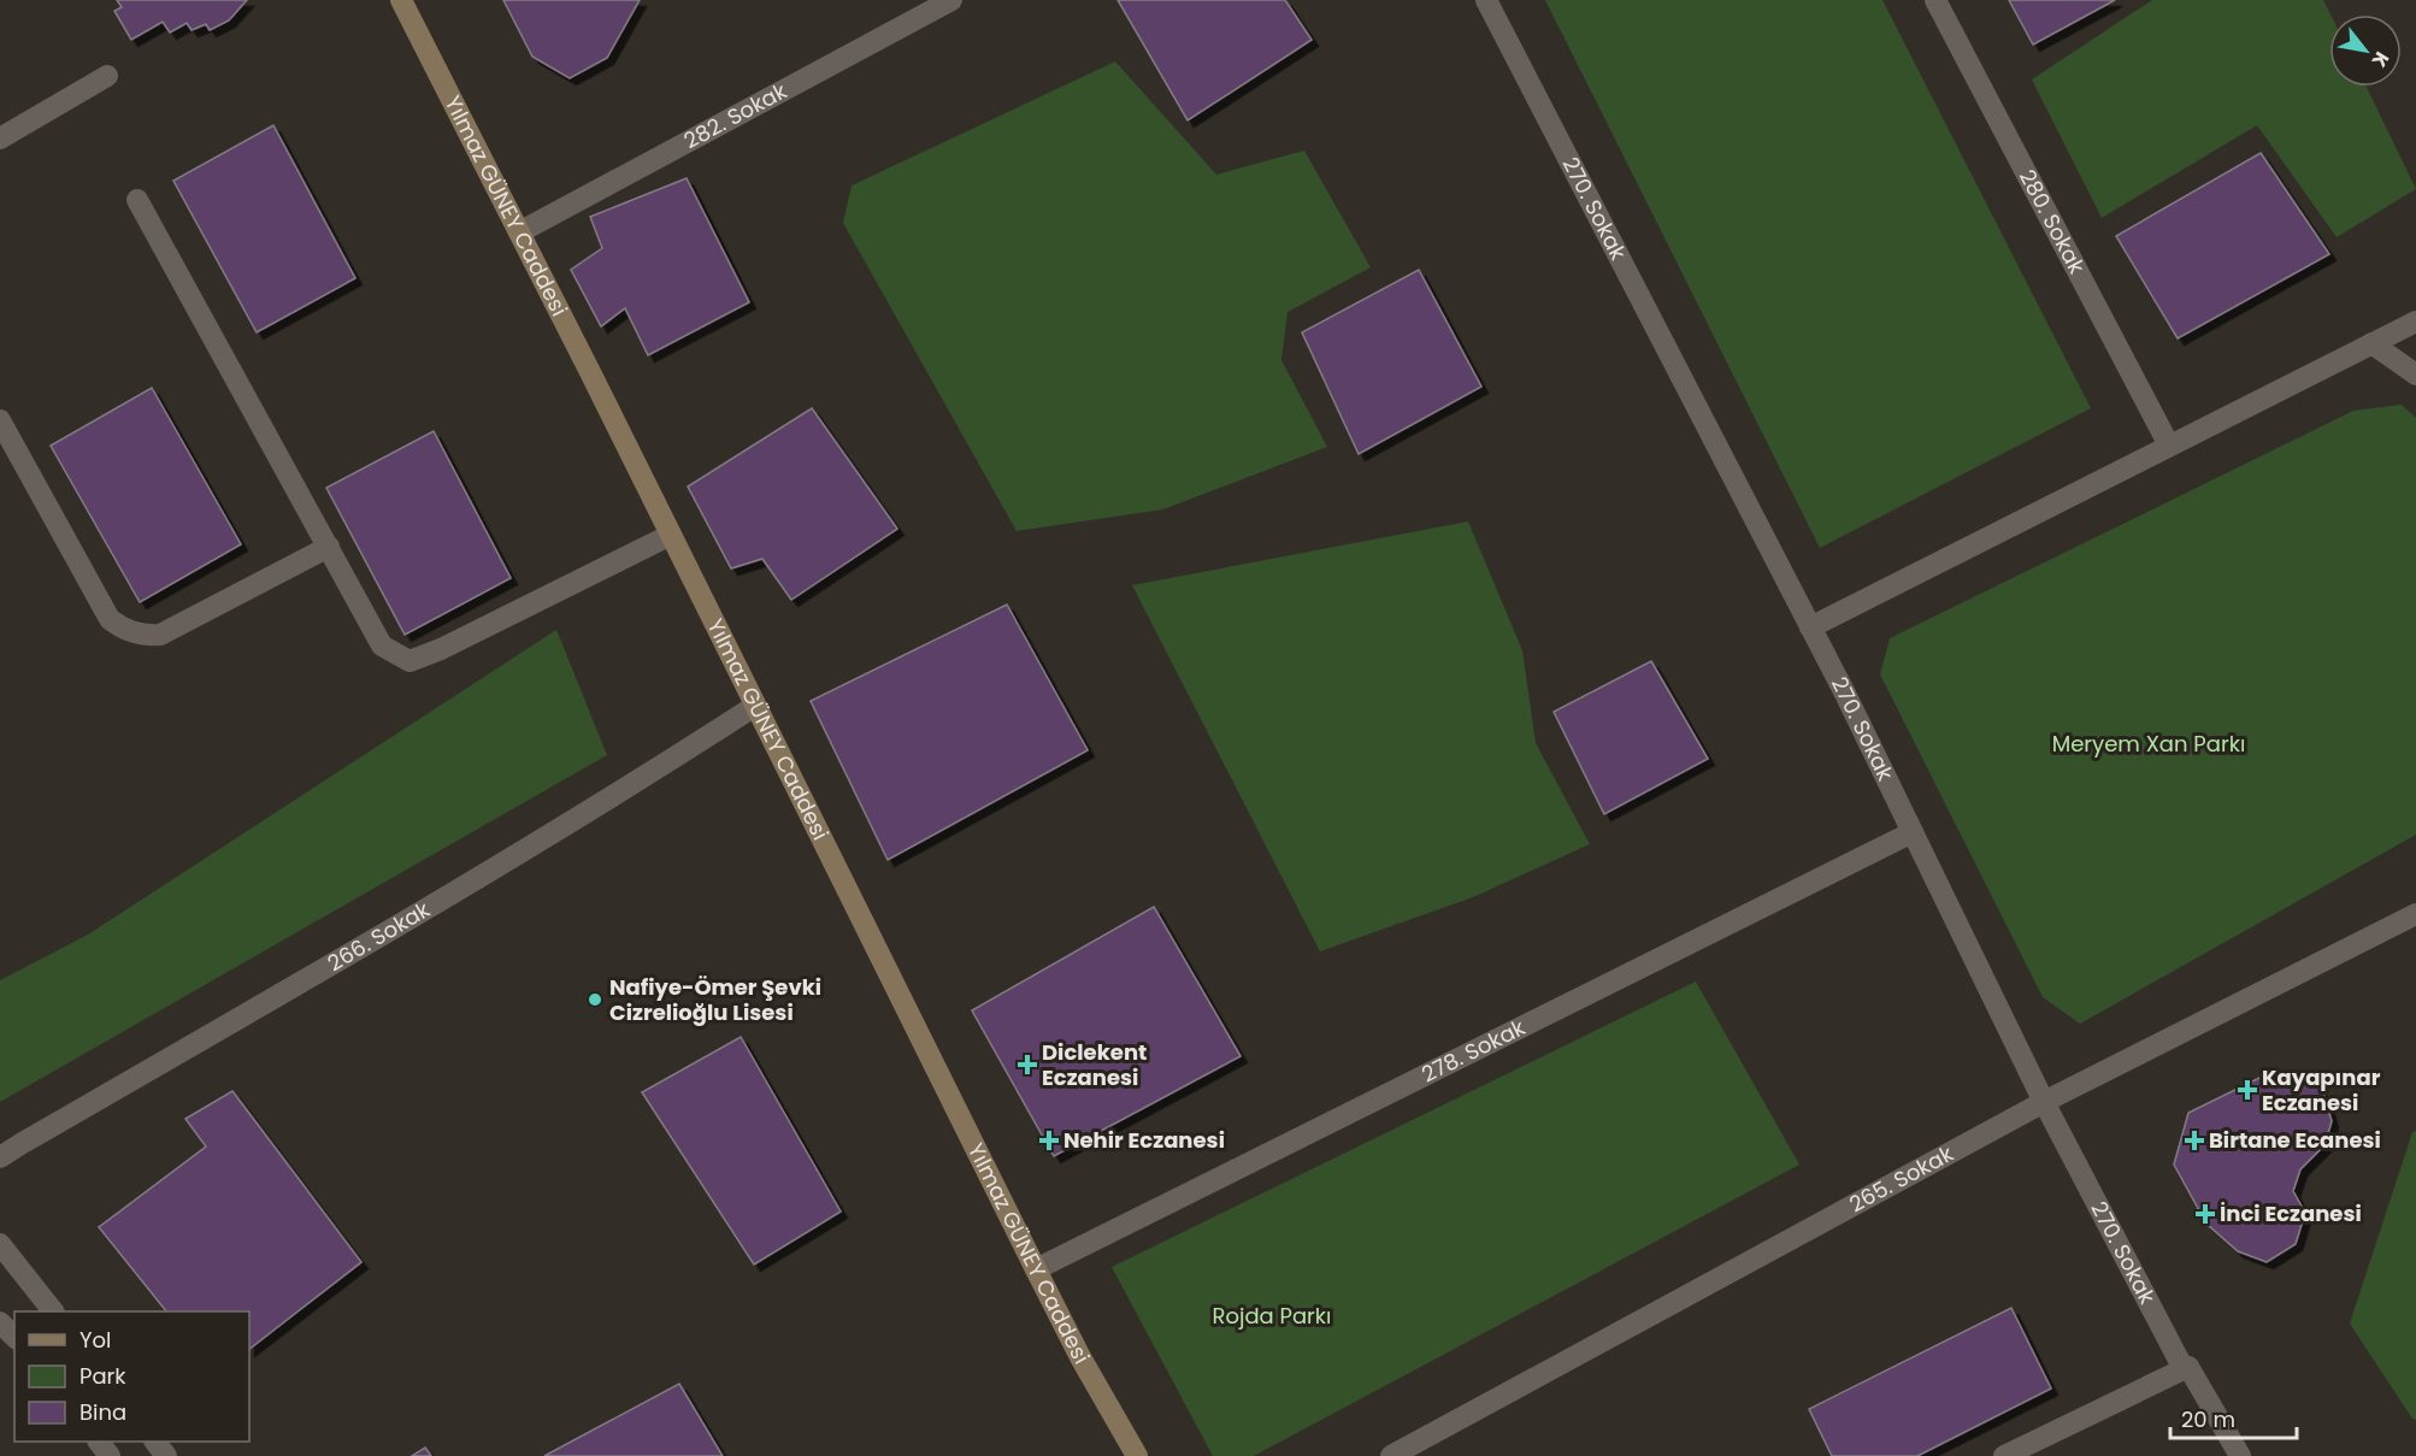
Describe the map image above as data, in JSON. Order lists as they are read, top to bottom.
{
  "streets": {
    "street": [
      "282. Sokak",
      "Yılmaz GÜNEY Caddesi",
      "270. Sokak",
      "280. Sokak",
      "266. Sokak",
      "278. Sokak",
      "265. Sokak"
    ]
  },
  "crossings": [
    ["282. Sokak", "Yılmaz GÜNEY Caddesi"],
    ["Yılmaz GÜNEY Caddesi", "266. Sokak"],
    ["Yılmaz GÜNEY Caddesi", "278. Sokak"],
    ["270. Sokak", "278. Sokak"],
    ["270. Sokak", "265. Sokak"]
  ],
  "parks": ["Meryem Xan Parkı", "Rojda Parkı"],
  "places": {
    "other": ["Nafiye-Ömer Şevki Cizrelioğlu Lisesi"],
    "health": [
      "Diclekent Eczanesi",
      "Kayapınar Eczanesi",
      "Nehir Eczanesi",
      "Birtane Ecanesi",
      "İnci Eczanesi"
    ]
  },
  "legend": ["Yol", "Park", "Bina"],
  "scale_bar": "20 m",
  "north": "bottom right"
}
